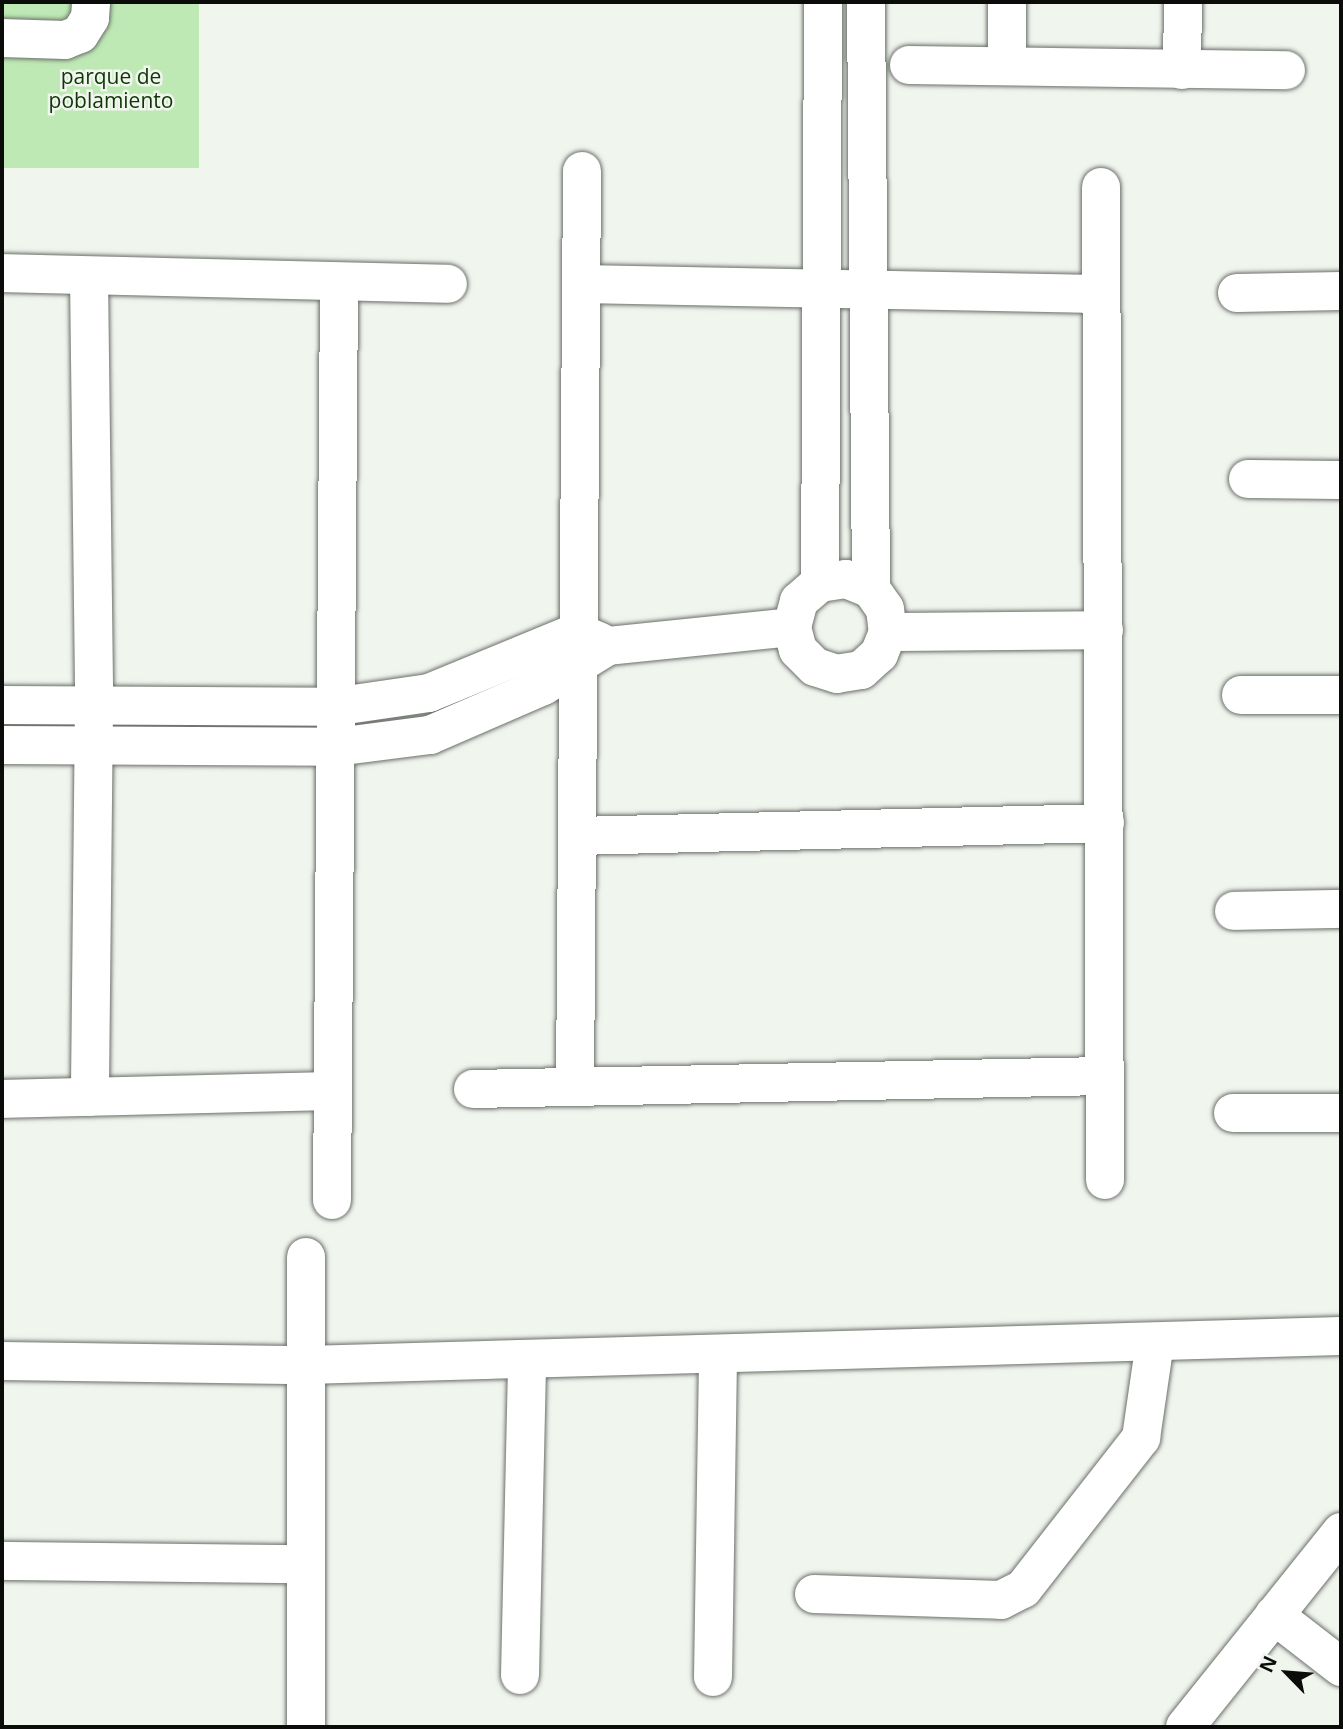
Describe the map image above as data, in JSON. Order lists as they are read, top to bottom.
{
  "parks": ["parque de poblamiento"],
  "north": "top left"
}
